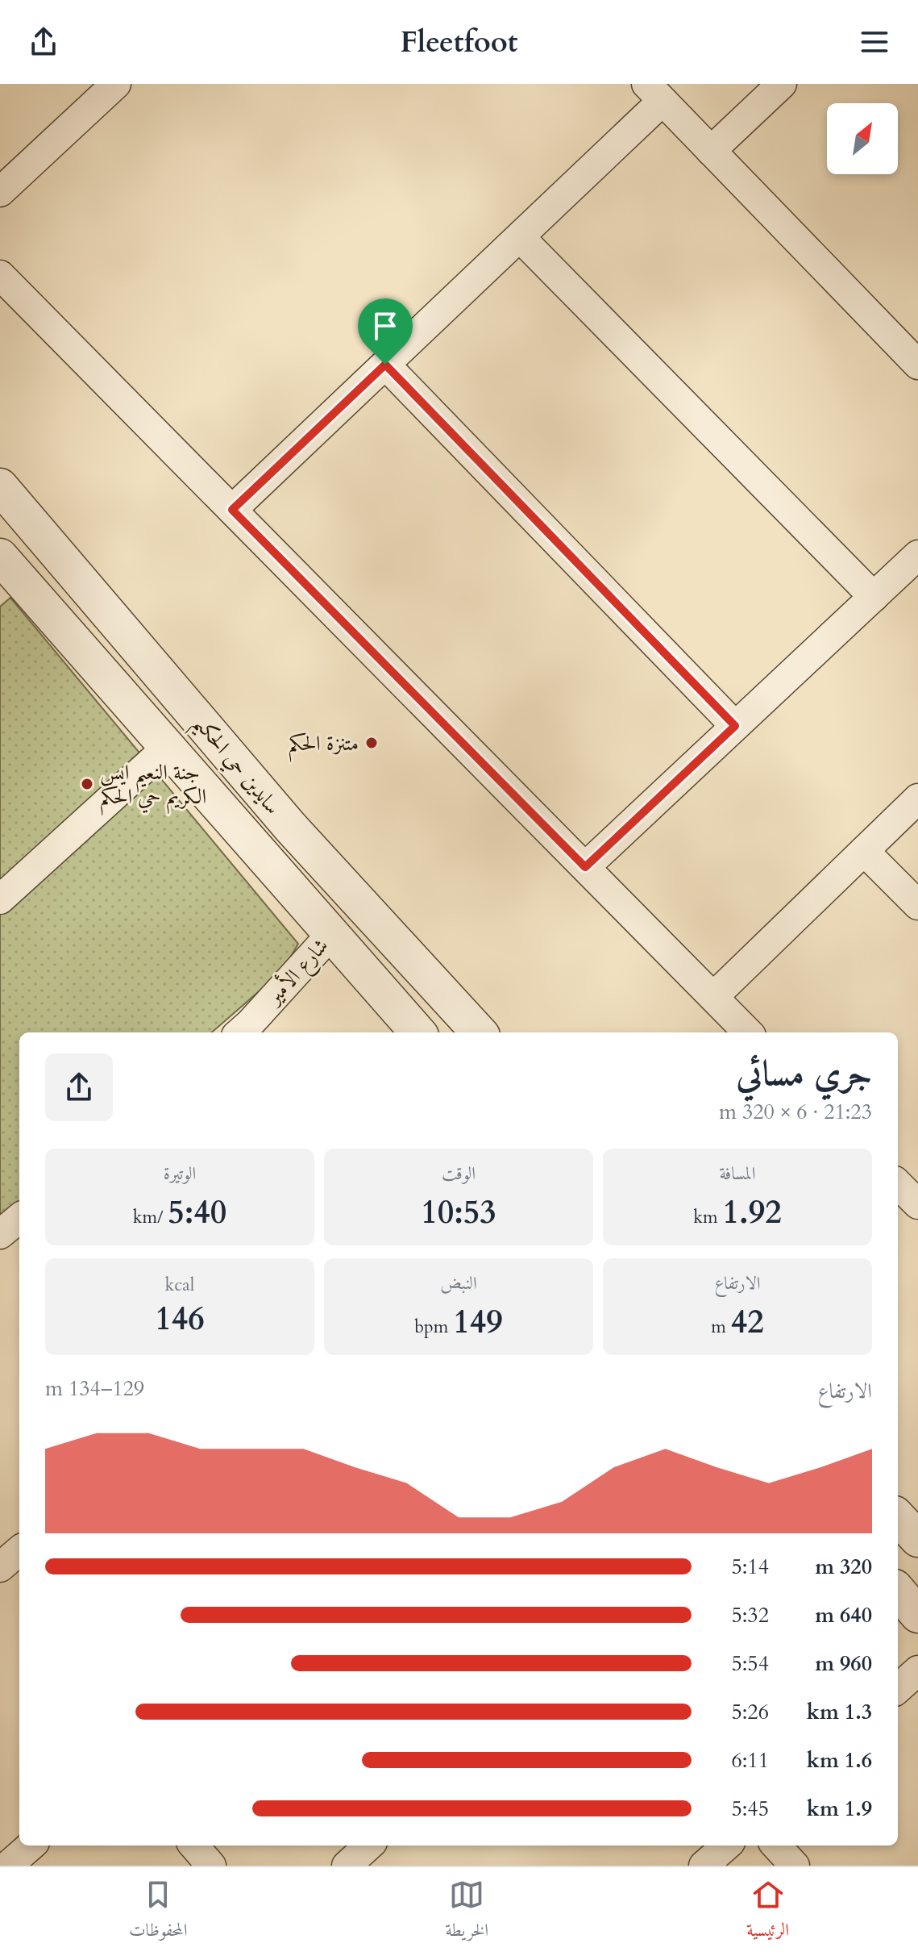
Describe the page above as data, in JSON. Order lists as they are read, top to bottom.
{
  "streets": {
    "street": ["سايدين حي الحكيم", "شارع الأمير"]
  },
  "crossings": [
    ["سايدين حي الحكيم", "شارع الأمير"]
  ],
  "places": ["متنزة الحكم", "جنة النعيم ايس الكريم حي الحكم"],
  "north": "top right",
  "page": {
    "header": "Fleetfoot",
    "heading": ["جري مسائي", "21:23 · 6 × 320 m"],
    "stats": [
      ["المسافة", "1.92 km"],
      ["الوقت", "10:53"],
      ["الوتيرة", "5:40 /km"],
      ["الارتفاع", "42 m"],
      ["النبض", "149 bpm"],
      ["kcal", "146"]
    ],
    "chart": ["الارتفاع", "129–134 m"],
    "list": [
      {
        "name": "320 m",
        "note": "5:14"
      },
      {
        "name": "640 m",
        "note": "5:32"
      },
      {
        "name": "960 m",
        "note": "5:54"
      },
      {
        "name": "1.3 km",
        "note": "5:26"
      },
      {
        "name": "1.6 km",
        "note": "6:11"
      },
      {
        "name": "1.9 km",
        "note": "5:45"
      }
    ],
    "tabs": ["الرئيسية", "الخريطة", "المحفوظات"]
  }
}
